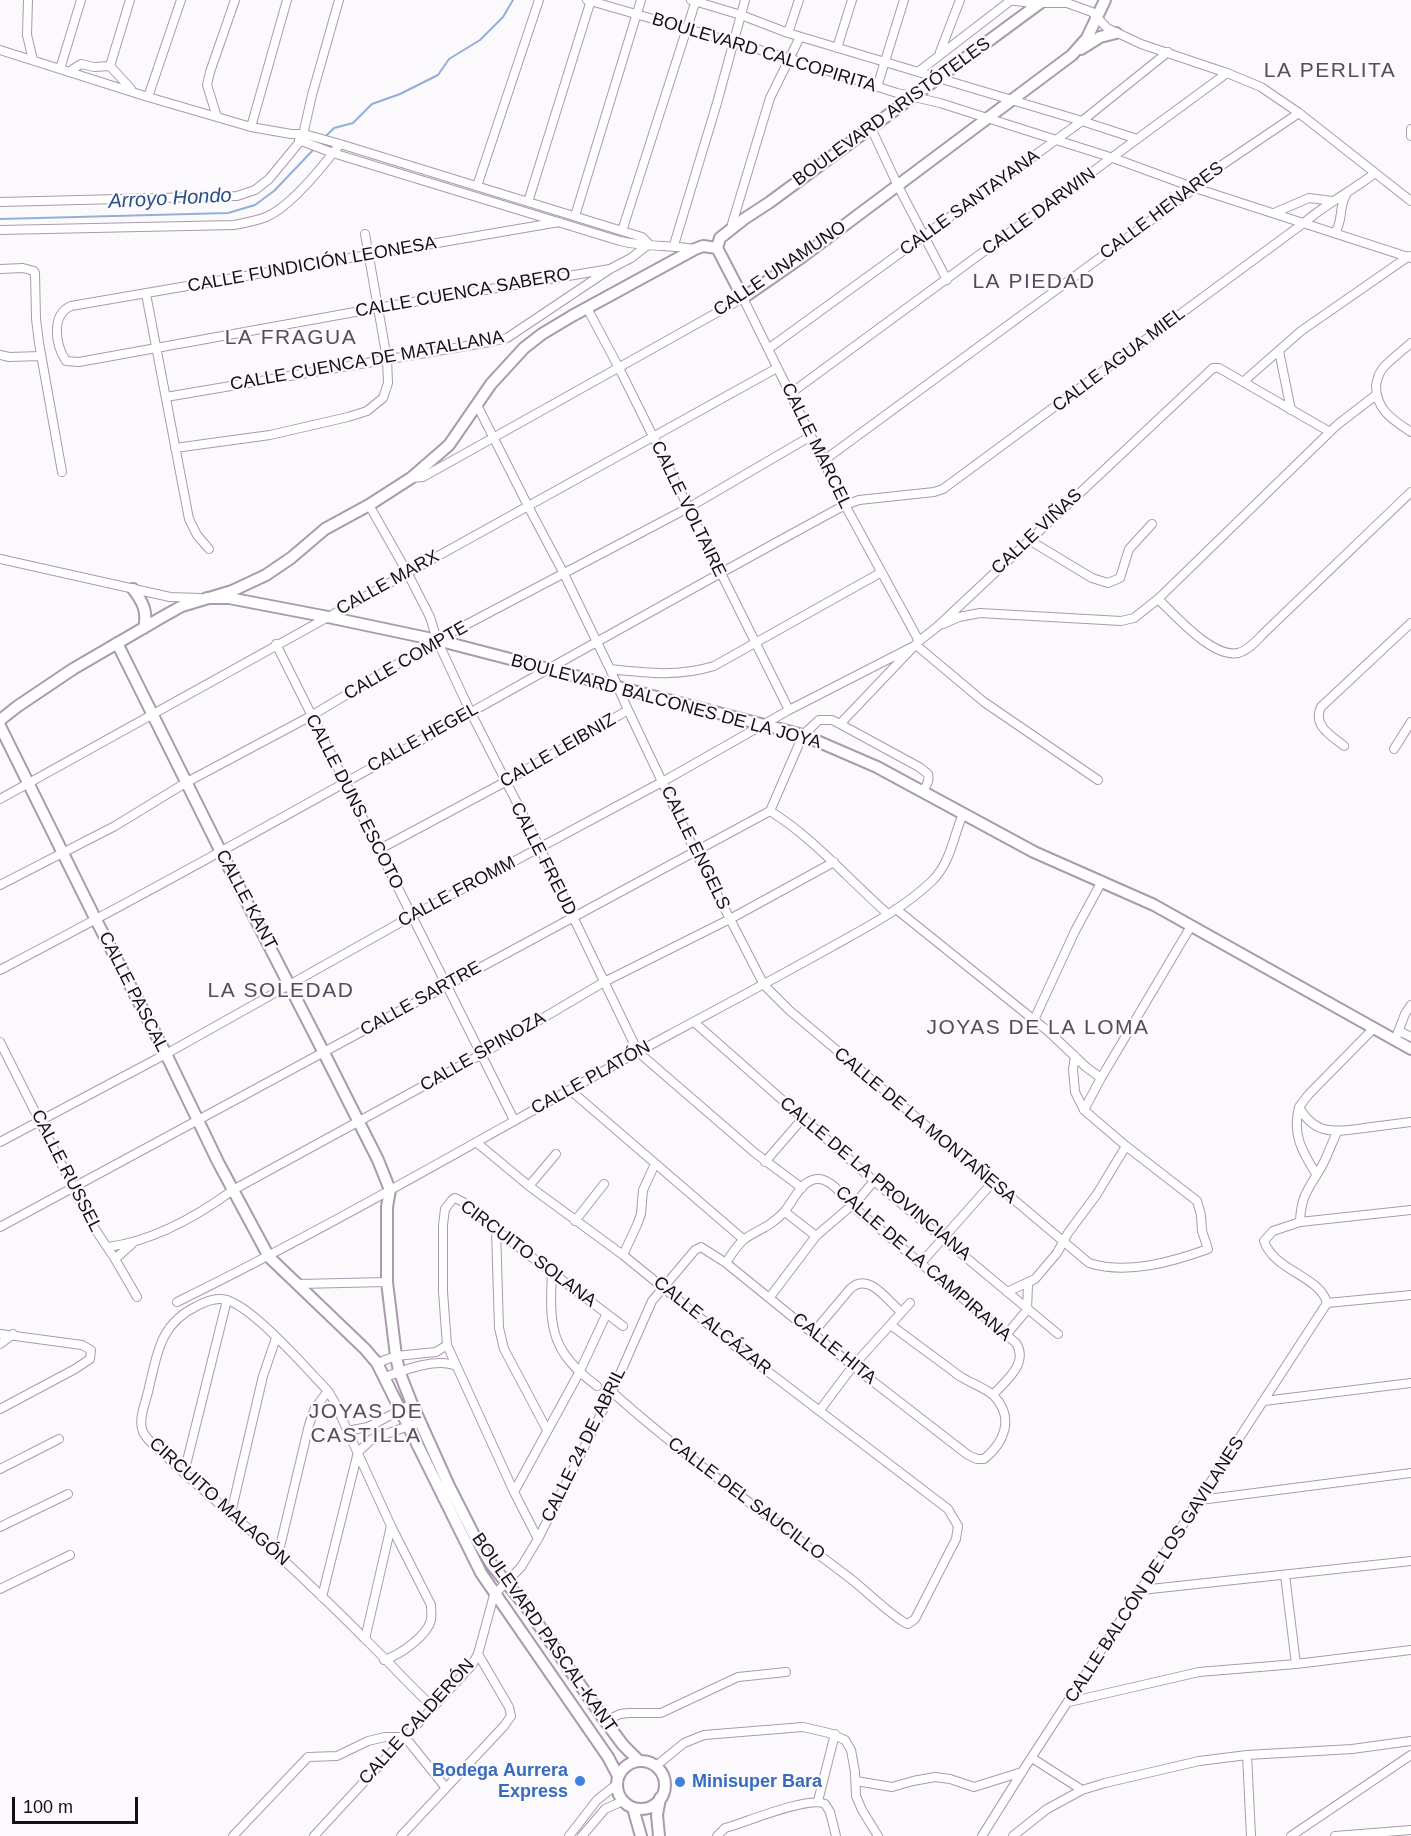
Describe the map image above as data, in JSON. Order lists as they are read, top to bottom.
{
  "streets": {
    "street": [
      "BOULEVARD CALCOPIRITA",
      "BOULEVARD ARISTÓTELES",
      "CALLE SANTAYANA",
      "CALLE HENARES",
      "CALLE DARWIN",
      "CALLE FUNDICIÓN LEONESA",
      "CALLE UNAMUNO",
      "CALLE CUENCA SABERO",
      "CALLE AGUA MIEL",
      "CALLE CUENCA DE MATALLANA",
      "CALLE MARCEL",
      "CALLE VOLTAIRE",
      "CALLE VIÑAS",
      "CALLE MARX",
      "CALLE COMPTE",
      "BOULEVARD BALCONES DE LA JOYA",
      "CALLE HEGEL",
      "CALLE LEIBNIZ",
      "CALLE DUNS ESCOTO",
      "CALLE ENGELS",
      "CALLE FREUD",
      "CALLE FROMM",
      "CALLE KANT",
      "CALLE PASCAL",
      "CALLE SARTRE",
      "CALLE SPINOZA",
      "CALLE PLATÓN",
      "CALLE DE LA MONTAÑESA",
      "CALLE RUSSEL",
      "CALLE DE LA PROVINCIANA",
      "CIRCUITO SOLANA",
      "CALLE DE LA CAMPIRANA",
      "CALLE ALCÁZAR",
      "CALLE HITA",
      "CALLE 24 DE ABRIL",
      "CALLE DEL SAUCILLO",
      "CIRCUITO MALAGÓN",
      "CALLE BALCÓN DE LOS GAVILANES",
      "BOULEVARD PASCAL-KANT",
      "CALLE CALDERÓN"
    ]
  },
  "crossings": [
    ["BOULEVARD CALCOPIRITA", "BOULEVARD ARISTÓTELES"],
    ["BOULEVARD CALCOPIRITA", "CALLE SANTAYANA"],
    ["BOULEVARD CALCOPIRITA", "CALLE HENARES"],
    ["BOULEVARD CALCOPIRITA", "CALLE DARWIN"],
    ["BOULEVARD CALCOPIRITA", "CALLE UNAMUNO"],
    ["BOULEVARD CALCOPIRITA", "CALLE AGUA MIEL"],
    ["BOULEVARD ARISTÓTELES", "CALLE UNAMUNO"],
    ["BOULEVARD ARISTÓTELES", "CALLE MARCEL"],
    ["BOULEVARD ARISTÓTELES", "CALLE VOLTAIRE"],
    ["BOULEVARD ARISTÓTELES", "BOULEVARD BALCONES DE LA JOYA"],
    ["BOULEVARD ARISTÓTELES", "CALLE FREUD"],
    ["BOULEVARD ARISTÓTELES", "CALLE KANT"],
    ["CALLE SANTAYANA", "CALLE MARCEL"],
    ["CALLE HENARES", "CALLE MARCEL"],
    ["CALLE DARWIN", "CALLE MARCEL"],
    ["CALLE FUNDICIÓN LEONESA", "CALLE CUENCA SABERO"],
    ["CALLE UNAMUNO", "CALLE MARCEL"],
    ["CALLE UNAMUNO", "CALLE VOLTAIRE"],
    ["CALLE CUENCA SABERO", "CALLE CUENCA DE MATALLANA"],
    ["CALLE AGUA MIEL", "CALLE MARCEL"],
    ["CALLE AGUA MIEL", "CALLE HEGEL"],
    ["CALLE MARCEL", "CALLE VIÑAS"],
    ["CALLE MARCEL", "CALLE MARX"],
    ["CALLE MARCEL", "CALLE COMPTE"],
    ["CALLE MARCEL", "CALLE HEGEL"],
    ["CALLE MARCEL", "CALLE FROMM"],
    ["CALLE VOLTAIRE", "CALLE MARX"],
    ["CALLE VOLTAIRE", "CALLE COMPTE"],
    ["CALLE VOLTAIRE", "CALLE HEGEL"],
    ["CALLE VOLTAIRE", "CALLE FROMM"],
    ["CALLE VIÑAS", "CALLE FROMM"],
    ["CALLE MARX", "BOULEVARD BALCONES DE LA JOYA"],
    ["CALLE MARX", "CALLE DUNS ESCOTO"],
    ["CALLE MARX", "CALLE FREUD"],
    ["CALLE MARX", "CALLE KANT"],
    ["CALLE MARX", "CALLE PASCAL"],
    ["CALLE COMPTE", "BOULEVARD BALCONES DE LA JOYA"],
    ["CALLE COMPTE", "CALLE DUNS ESCOTO"],
    ["CALLE COMPTE", "CALLE FREUD"],
    ["CALLE COMPTE", "CALLE KANT"],
    ["CALLE COMPTE", "CALLE PASCAL"],
    ["BOULEVARD BALCONES DE LA JOYA", "CALLE HEGEL"],
    ["BOULEVARD BALCONES DE LA JOYA", "CALLE LEIBNIZ"],
    ["BOULEVARD BALCONES DE LA JOYA", "CALLE FREUD"],
    ["BOULEVARD BALCONES DE LA JOYA", "CALLE FROMM"],
    ["BOULEVARD BALCONES DE LA JOYA", "CALLE PLATÓN"],
    ["CALLE HEGEL", "CALLE LEIBNIZ"],
    ["CALLE HEGEL", "CALLE DUNS ESCOTO"],
    ["CALLE HEGEL", "CALLE FREUD"],
    ["CALLE HEGEL", "CALLE KANT"],
    ["CALLE HEGEL", "CALLE PASCAL"],
    ["CALLE LEIBNIZ", "CALLE DUNS ESCOTO"],
    ["CALLE LEIBNIZ", "CALLE ENGELS"],
    ["CALLE LEIBNIZ", "CALLE FREUD"],
    ["CALLE DUNS ESCOTO", "CALLE FROMM"],
    ["CALLE DUNS ESCOTO", "CALLE SARTRE"],
    ["CALLE DUNS ESCOTO", "CALLE SPINOZA"],
    ["CALLE DUNS ESCOTO", "CALLE PLATÓN"],
    ["CALLE ENGELS", "CALLE FROMM"],
    ["CALLE ENGELS", "CALLE SARTRE"],
    ["CALLE ENGELS", "CALLE SPINOZA"],
    ["CALLE ENGELS", "CALLE PLATÓN"],
    ["CALLE ENGELS", "CALLE DE LA MONTAÑESA"],
    ["CALLE FREUD", "CALLE FROMM"],
    ["CALLE FREUD", "CALLE SARTRE"],
    ["CALLE FREUD", "CALLE SPINOZA"],
    ["CALLE FREUD", "CALLE PLATÓN"],
    ["CALLE FROMM", "CALLE KANT"],
    ["CALLE FROMM", "CALLE PASCAL"],
    ["CALLE FROMM", "CALLE RUSSEL"],
    ["CALLE KANT", "CALLE SARTRE"],
    ["CALLE KANT", "CALLE SPINOZA"],
    ["CALLE KANT", "CALLE PLATÓN"],
    ["CALLE KANT", "BOULEVARD PASCAL-KANT"],
    ["CALLE PASCAL", "CALLE SARTRE"],
    ["CALLE PASCAL", "CALLE SPINOZA"],
    ["CALLE PASCAL", "CALLE PLATÓN"],
    ["CALLE PASCAL", "BOULEVARD PASCAL-KANT"],
    ["CALLE SARTRE", "CALLE RUSSEL"],
    ["CALLE SPINOZA", "CALLE RUSSEL"],
    ["CALLE PLATÓN", "CALLE DE LA MONTAÑESA"],
    ["CALLE PLATÓN", "CALLE DE LA PROVINCIANA"],
    ["CALLE PLATÓN", "CALLE ALCÁZAR"],
    ["CALLE PLATÓN", "BOULEVARD PASCAL-KANT"],
    ["CIRCUITO SOLANA", "CALLE 24 DE ABRIL"],
    ["CALLE DE LA CAMPIRANA", "CALLE HITA"],
    ["CALLE ALCÁZAR", "CALLE HITA"],
    ["CALLE ALCÁZAR", "CALLE 24 DE ABRIL"],
    ["CALLE ALCÁZAR", "CALLE DEL SAUCILLO"],
    ["CALLE HITA", "CALLE 24 DE ABRIL"],
    ["CALLE 24 DE ABRIL", "CALLE DEL SAUCILLO"],
    ["CALLE 24 DE ABRIL", "BOULEVARD PASCAL-KANT"],
    ["CALLE 24 DE ABRIL", "CALLE CALDERÓN"],
    ["CIRCUITO MALAGÓN", "CALLE CALDERÓN"],
    ["BOULEVARD PASCAL-KANT", "CALLE CALDERÓN"]
  ],
  "districts": [
    "LA PERLITA",
    "LA PIEDAD",
    "LA FRAGUA",
    "LA SOLEDAD",
    "JOYAS DE LA LOMA",
    "JOYAS DE CASTILLA"
  ],
  "water": ["Arroyo Hondo"],
  "places": ["Bodega Aurrera Express", "Minisuper Bara"],
  "scale_bar": "100 m"
}
